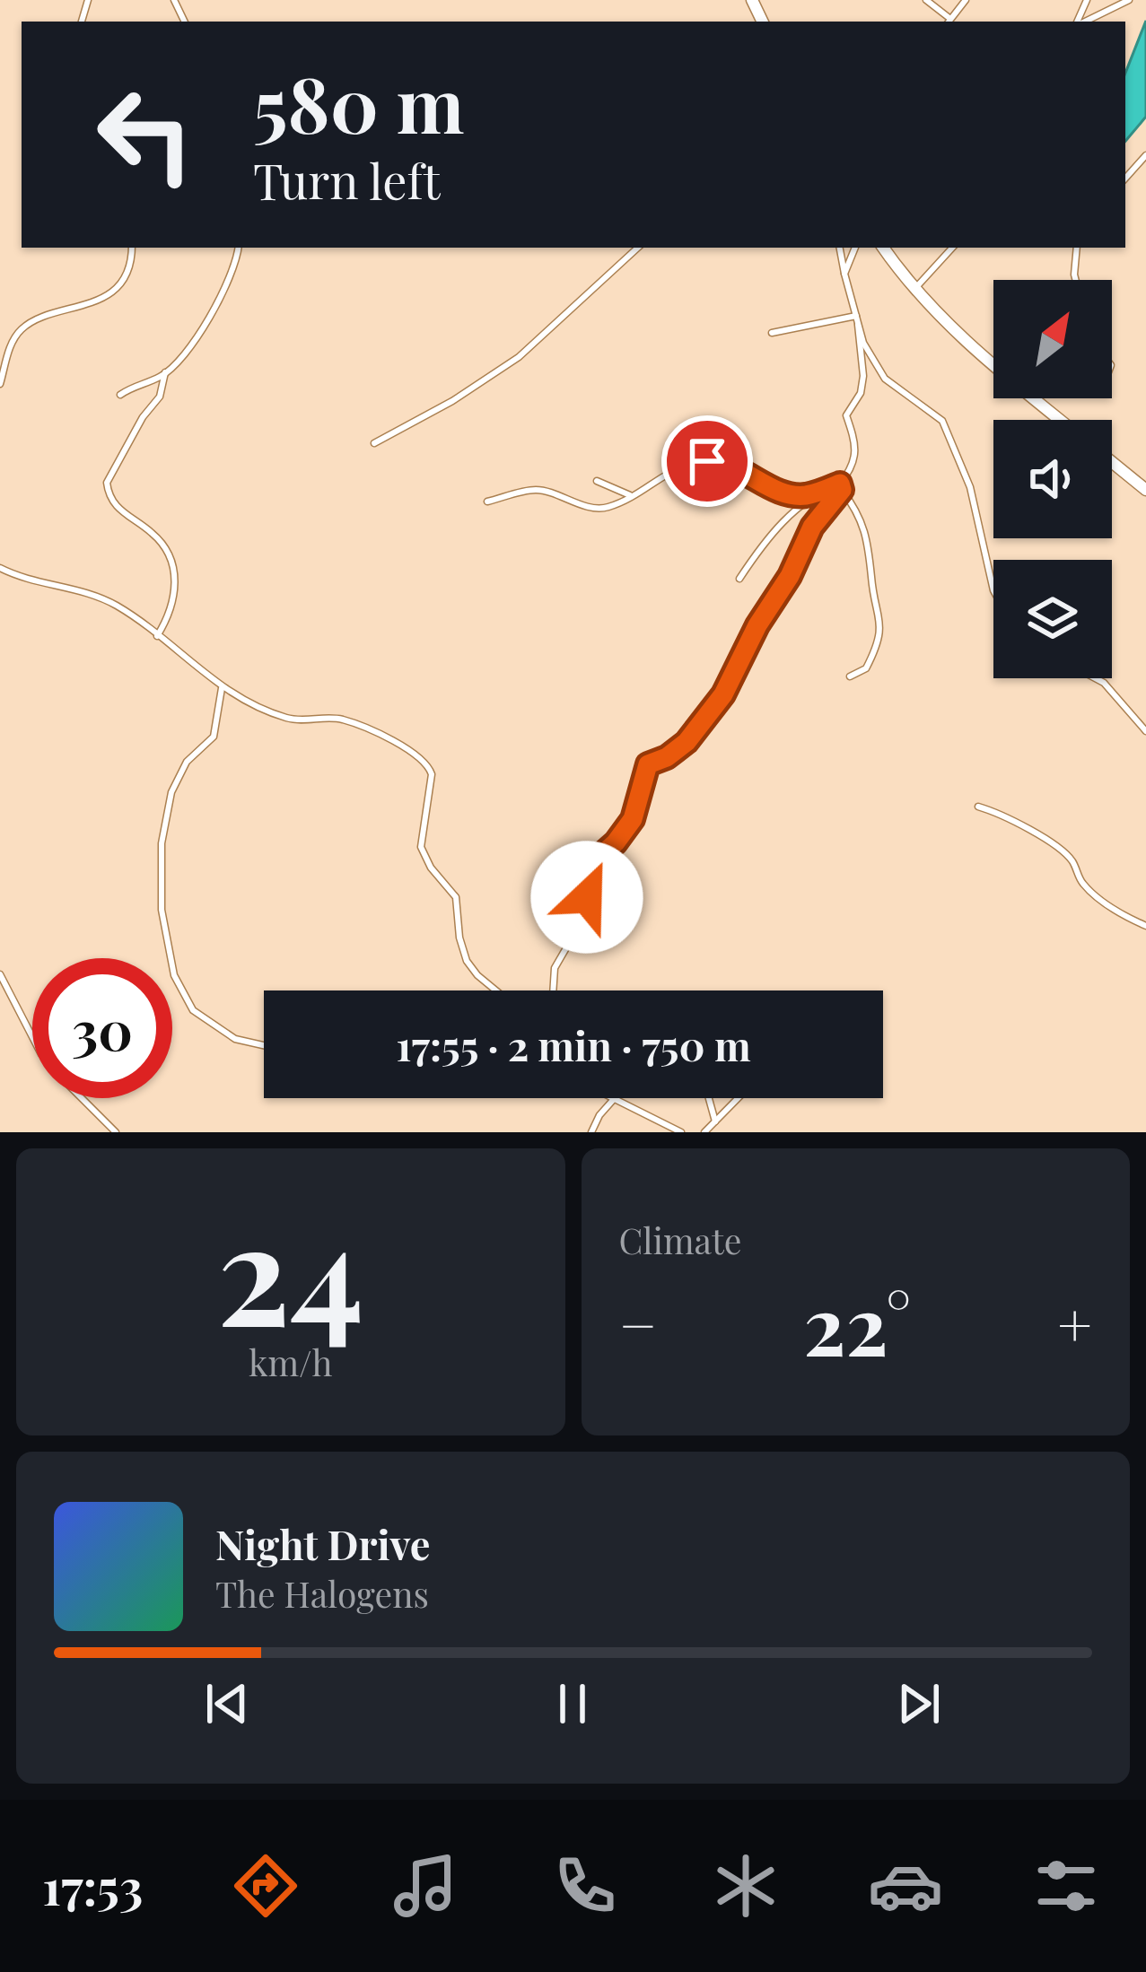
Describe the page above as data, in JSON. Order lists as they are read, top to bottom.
{
  "north": "top right",
  "page": {
    "turn": ["580 m", "Turn left"],
    "limit": "30",
    "trip": "17:55 · 2 min · 750 m",
    "tile": [
      ["24", "km/h"],
      "Climate"
    ],
    "heat": ["−", "22°", "+"],
    "song": ["Night Drive", "The Halogens"],
    "tabs": "17:53"
  }
}
